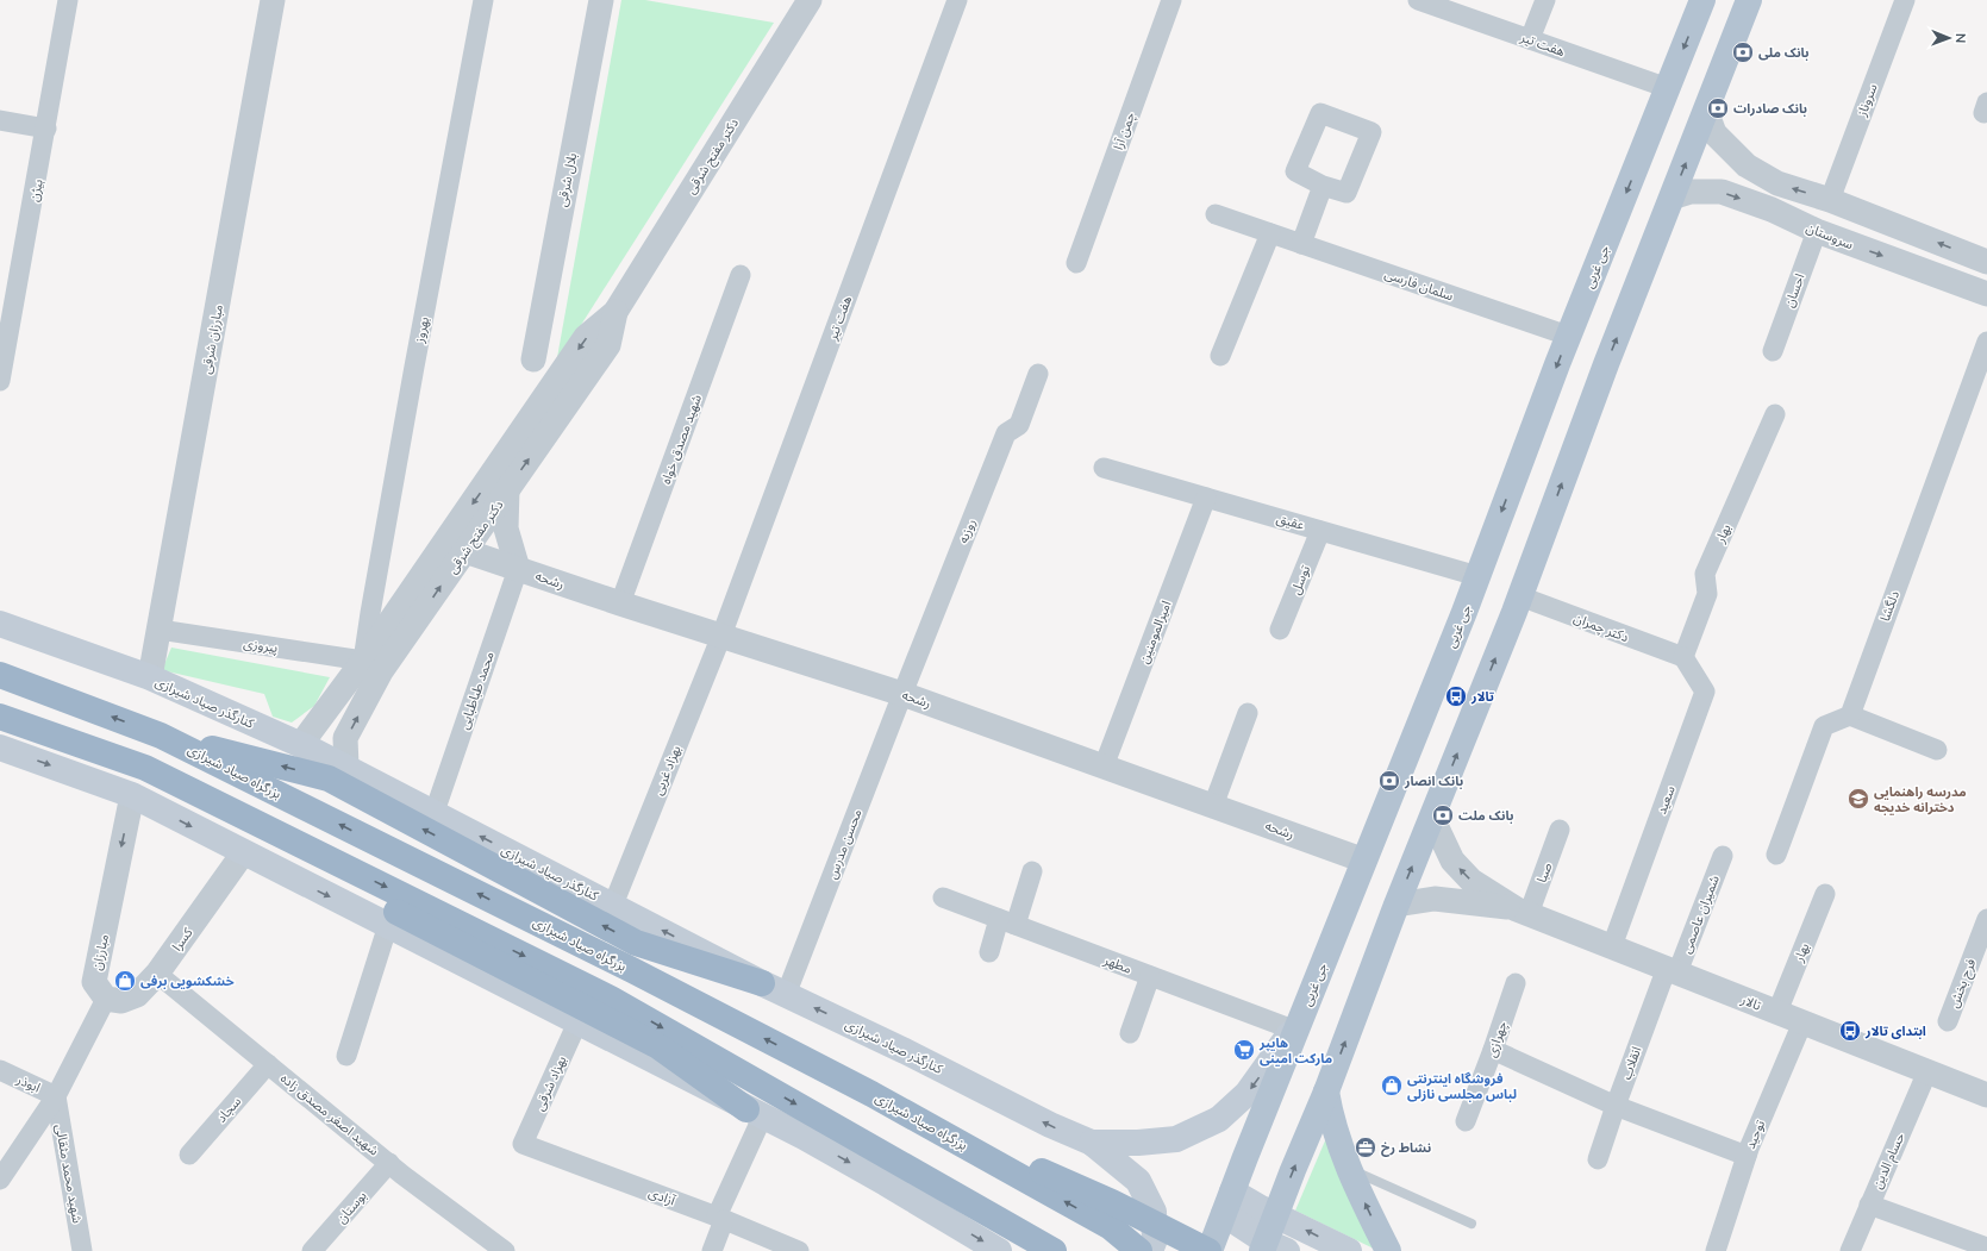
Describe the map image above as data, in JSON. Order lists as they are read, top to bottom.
{
  "streets": {
    "highway": ["بزرگراه صیاد شیرازی"],
    "main road": ["جی غربی", "کنارگذر صیاد شیرازی"],
    "street": [
      "هفت تیر",
      "سروناز",
      "چمن آرا",
      "دکتر مفتح شرقی",
      "بلال شرقی",
      "بیژن",
      "سروستان",
      "سلمان فارسی",
      "احسان",
      "بهروز",
      "مبارزان شرقی",
      "شهید مصدق خواه",
      "عقیق",
      "روزبه",
      "بهار",
      "رشحه",
      "توسل",
      "دلگشا",
      "دکتر چمران",
      "امیرالمومنین",
      "پیروزی",
      "محمد طباطبایی",
      "بهزاد غربی",
      "سعید",
      "محسن مدرس",
      "صبا",
      "شمیران عاصمی",
      "کسرا",
      "مبارزان",
      "مطهر",
      "فرح بخش",
      "تالار",
      "چهرازی",
      "انقلاب",
      "ابوذر",
      "بهزاد شرقی",
      "سجاد",
      "شهید اصغر مصدق زاده",
      "توحید",
      "حسام الدین",
      "شهید محمد مثقالی",
      "آزادی",
      "بوستان"
    ]
  },
  "crossings": [
    ["هفت تیر", "جی غربی"],
    ["هفت تیر", "رشحه"],
    ["هفت تیر", "بهزاد غربی"],
    ["دکتر مفتح شرقی", "بهروز"],
    ["دکتر مفتح شرقی", "رشحه"],
    ["دکتر مفتح شرقی", "پیروزی"],
    ["دکتر مفتح شرقی", "کنارگذر صیاد شیرازی"],
    ["سروستان", "احسان"],
    ["جی غربی", "سلمان فارسی"],
    ["جی غربی", "عقیق"],
    ["جی غربی", "رشحه"],
    ["جی غربی", "مطهر"],
    ["بهروز", "پیروزی"],
    ["مبارزان شرقی", "پیروزی"],
    ["مبارزان شرقی", "کنارگذر صیاد شیرازی"],
    ["شهید مصدق خواه", "رشحه"],
    ["عقیق", "توسل"],
    ["عقیق", "امیرالمومنین"],
    ["روزبه", "رشحه"],
    ["روزبه", "محسن مدرس"],
    ["بهار", "دکتر چمران"],
    ["بهار", "سعید"],
    ["بهار", "تالار"],
    ["رشحه", "امیرالمومنین"],
    ["رشحه", "محمد طباطبایی"],
    ["رشحه", "بهزاد غربی"],
    ["رشحه", "محسن مدرس"],
    ["دکتر چمران", "سعید"],
    ["محمد طباطبایی", "کنارگذر صیاد شیرازی"],
    ["کنارگذر صیاد شیرازی", "بهزاد غربی"],
    ["کنارگذر صیاد شیرازی", "محسن مدرس"],
    ["سعید", "تالار"],
    ["صبا", "تالار"],
    ["شمیران عاصمی", "تالار"],
    ["شمیران عاصمی", "انقلاب"],
    ["کسرا", "مبارزان"],
    ["کسرا", "شهید اصغر مصدق زاده"],
    ["تالار", "انقلاب"],
    ["تالار", "توحید"],
    ["تالار", "حسام الدین"],
    ["ابوذر", "شهید محمد مثقالی"],
    ["بهزاد شرقی", "آزادی"],
    ["سجاد", "شهید اصغر مصدق زاده"],
    ["شهید اصغر مصدق زاده", "بوستان"]
  ],
  "one_way": ["مبارزان"],
  "places": {
    "bank": [
      "بانک ملی",
      "بانک صادرات",
      "بانک انصار",
      "بانک ملت"
    ],
    "bus stop": ["تالار", "ابتدای تالار"],
    "school or university": ["مدرسه راهنمایی دخترانه خدیجه"],
    "shop": ["خشکشویی برفی", "فروشگاه اینترنتی لباس مجلسی نازلی"],
    "supermarket": ["هایپر مارکت امینی"],
    "office": ["نشاط رخ"]
  },
  "north": "right"
}
